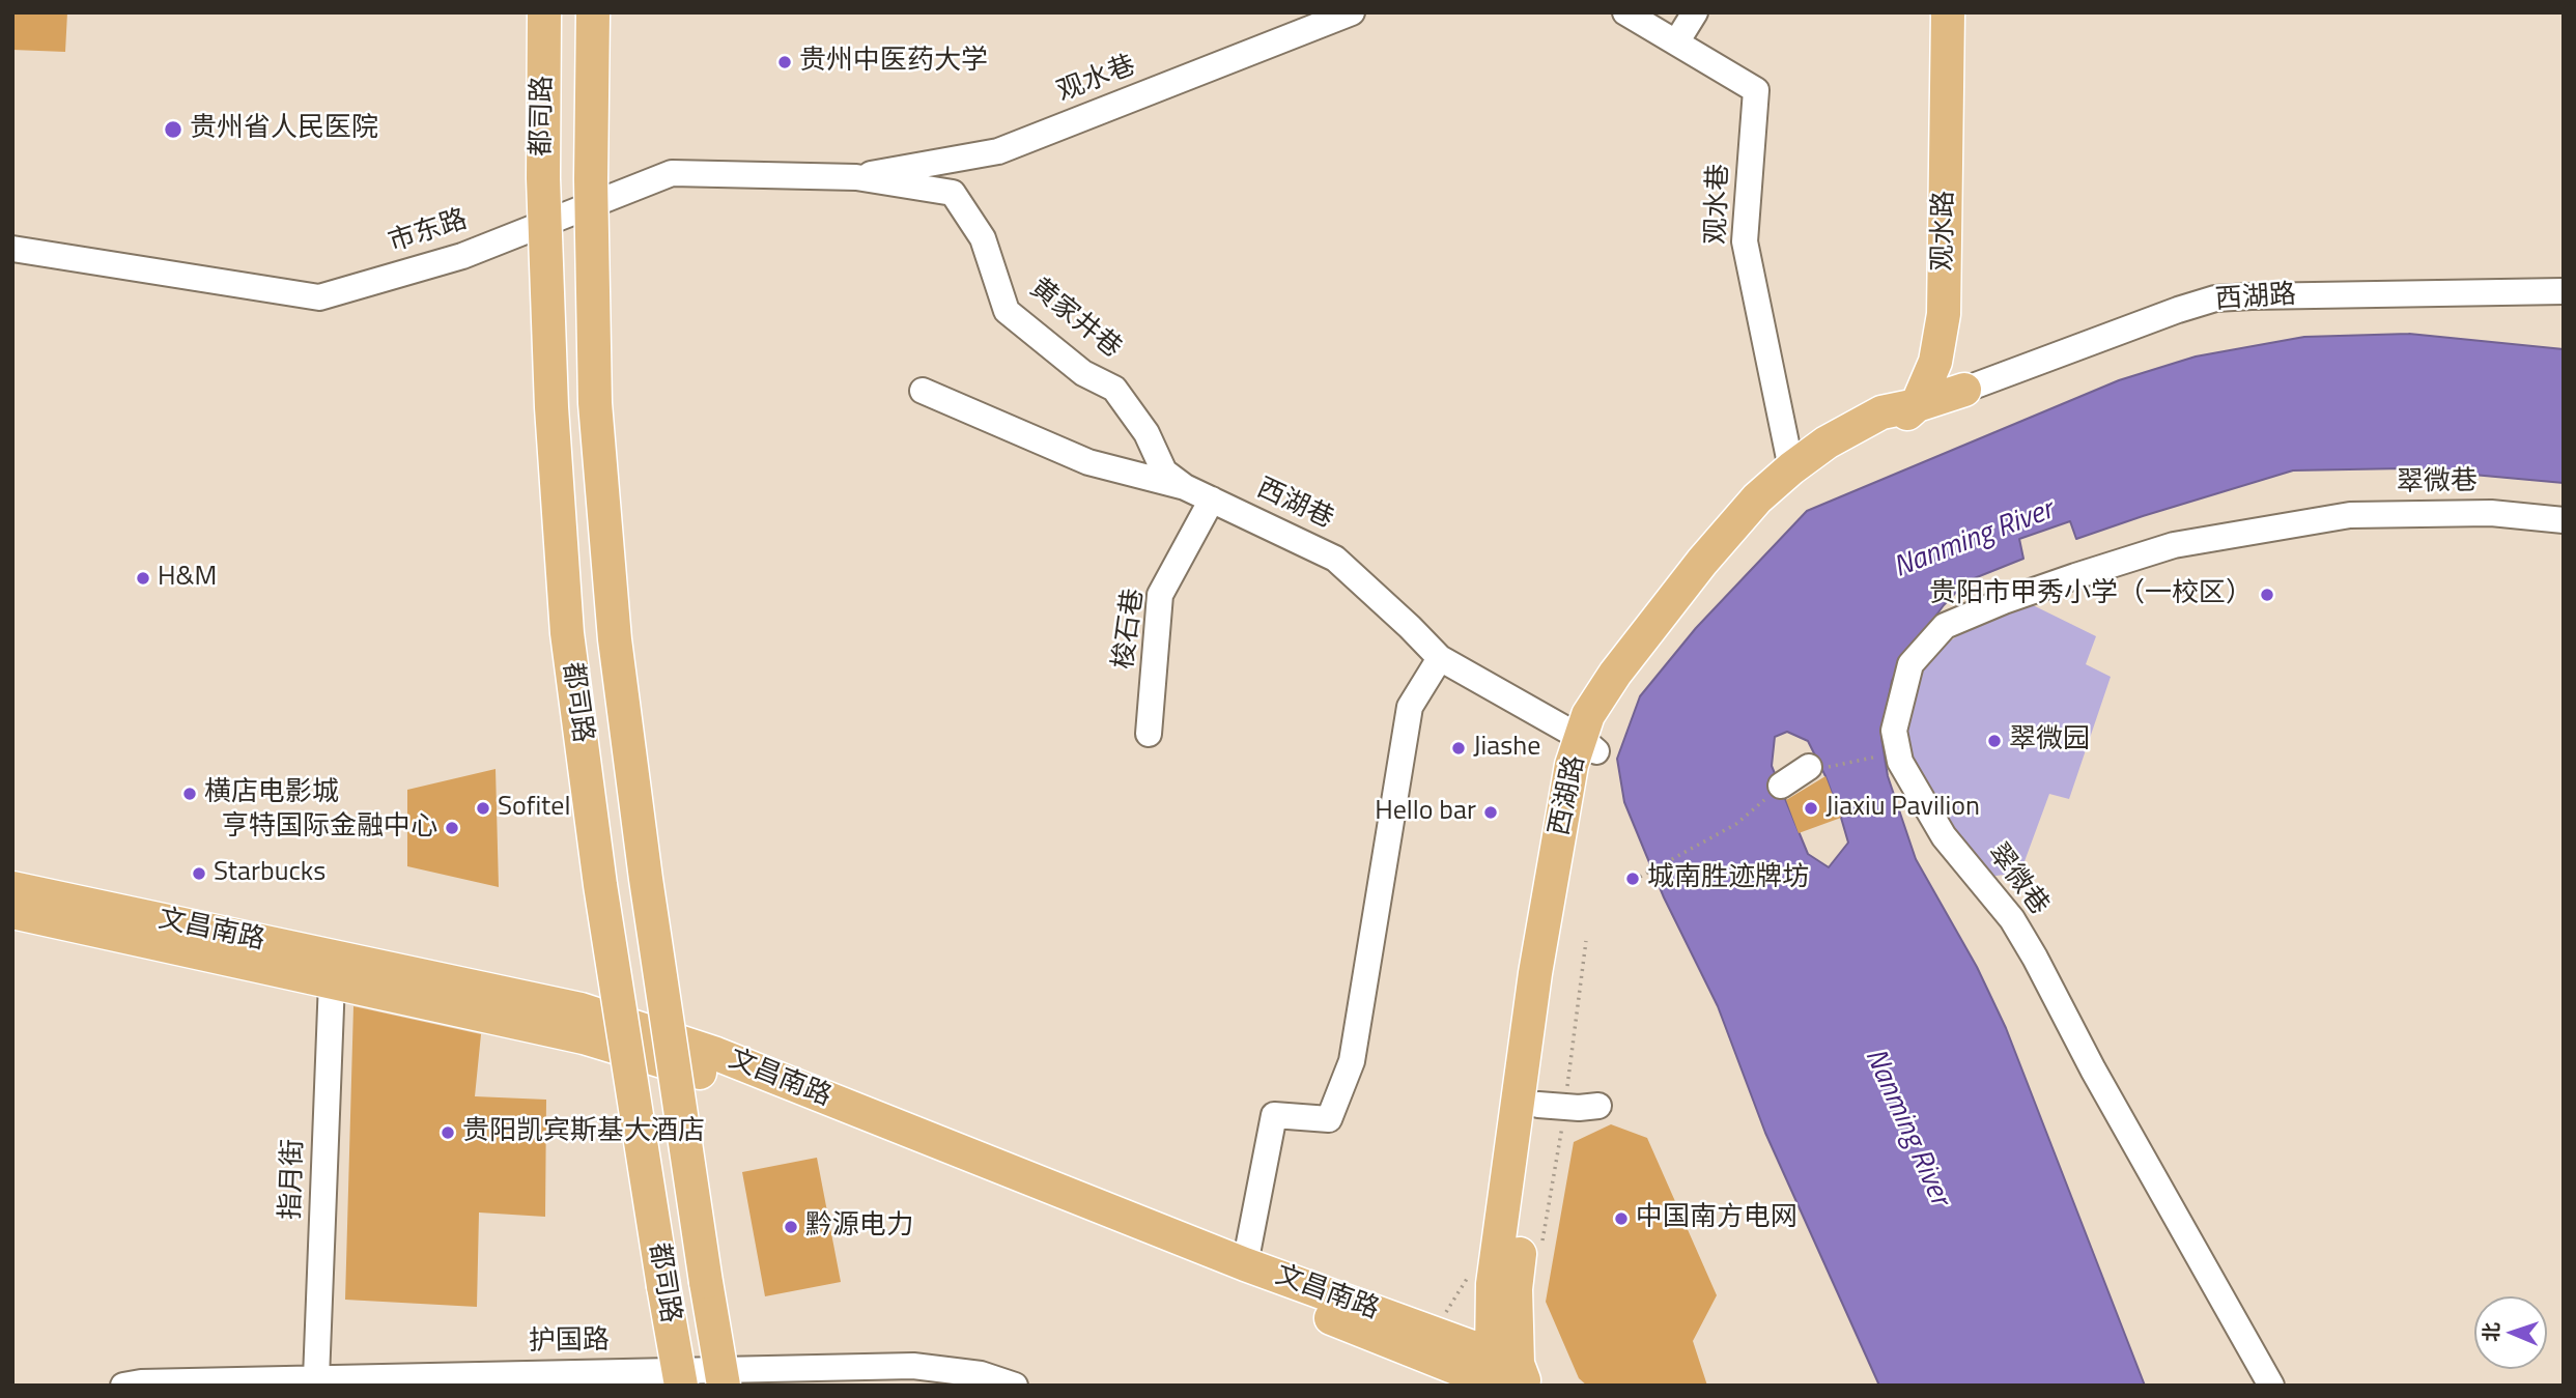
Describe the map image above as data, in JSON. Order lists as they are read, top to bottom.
{
  "streets": {
    "main road": [
      "都司路",
      "观水路",
      "西湖路",
      "文昌南路"
    ],
    "street": [
      "观水巷",
      "市东路",
      "黄家井巷",
      "翠微巷",
      "西湖巷",
      "梭石巷",
      "指月街",
      "护国路"
    ]
  },
  "crossings": [
    ["观水巷", "市东路"],
    ["观水巷", "西湖路"],
    ["观水巷", "黄家井巷"],
    ["都司路", "护国路"],
    ["观水路", "西湖路"],
    ["市东路", "黄家井巷"],
    ["西湖路", "西湖巷"],
    ["西湖路", "文昌南路"],
    ["黄家井巷", "西湖巷"],
    ["西湖巷", "梭石巷"],
    ["文昌南路", "指月街"],
    ["指月街", "护国路"]
  ],
  "water": ["Nanming River"],
  "places": [
    "贵州中医药大学",
    "贵州省人民医院",
    "H&M",
    "贵阳市甲秀小学（一校区）",
    "翠微园",
    "Jiashe",
    "横店电影城",
    "Sofitel",
    "Jiaxiu Pavilion",
    "Hello bar",
    "亨特国际金融中心",
    "Starbucks",
    "城南胜迹牌坊",
    "贵阳凯宾斯基大酒店",
    "中国南方电网",
    "黔源电力"
  ],
  "north": "left"
}
